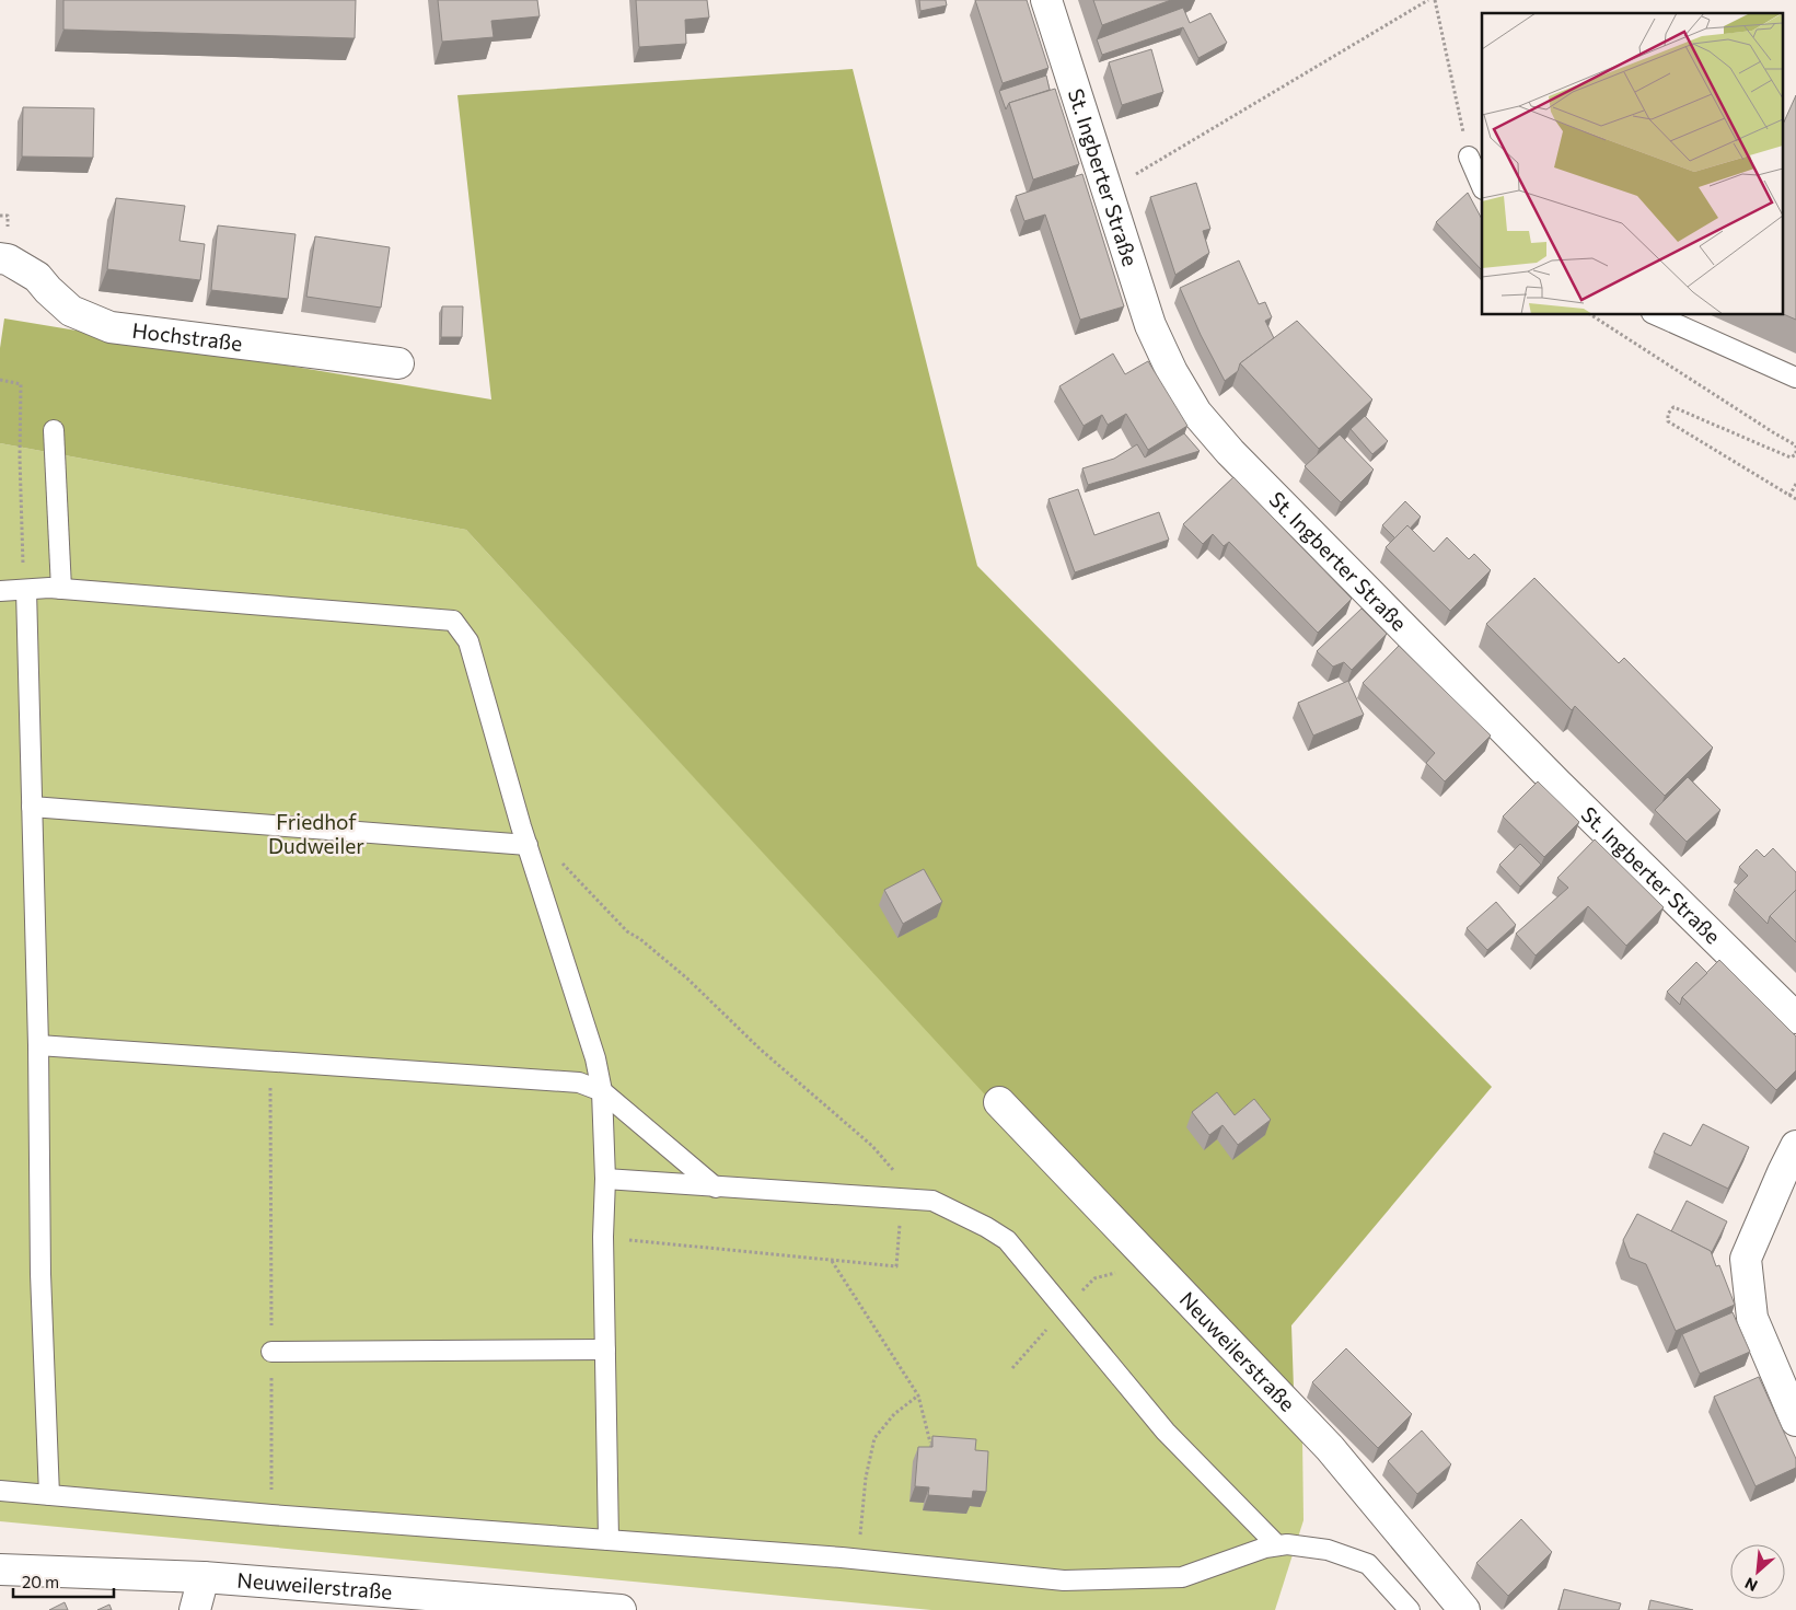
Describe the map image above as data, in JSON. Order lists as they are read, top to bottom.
{
  "streets": {
    "street": ["St. Ingberter Straße", "Hochstraße", "Neuweilerstraße"]
  },
  "parks": ["Friedhof Dudweiler"],
  "scale_bar": "20 m",
  "north": "bottom left"
}
